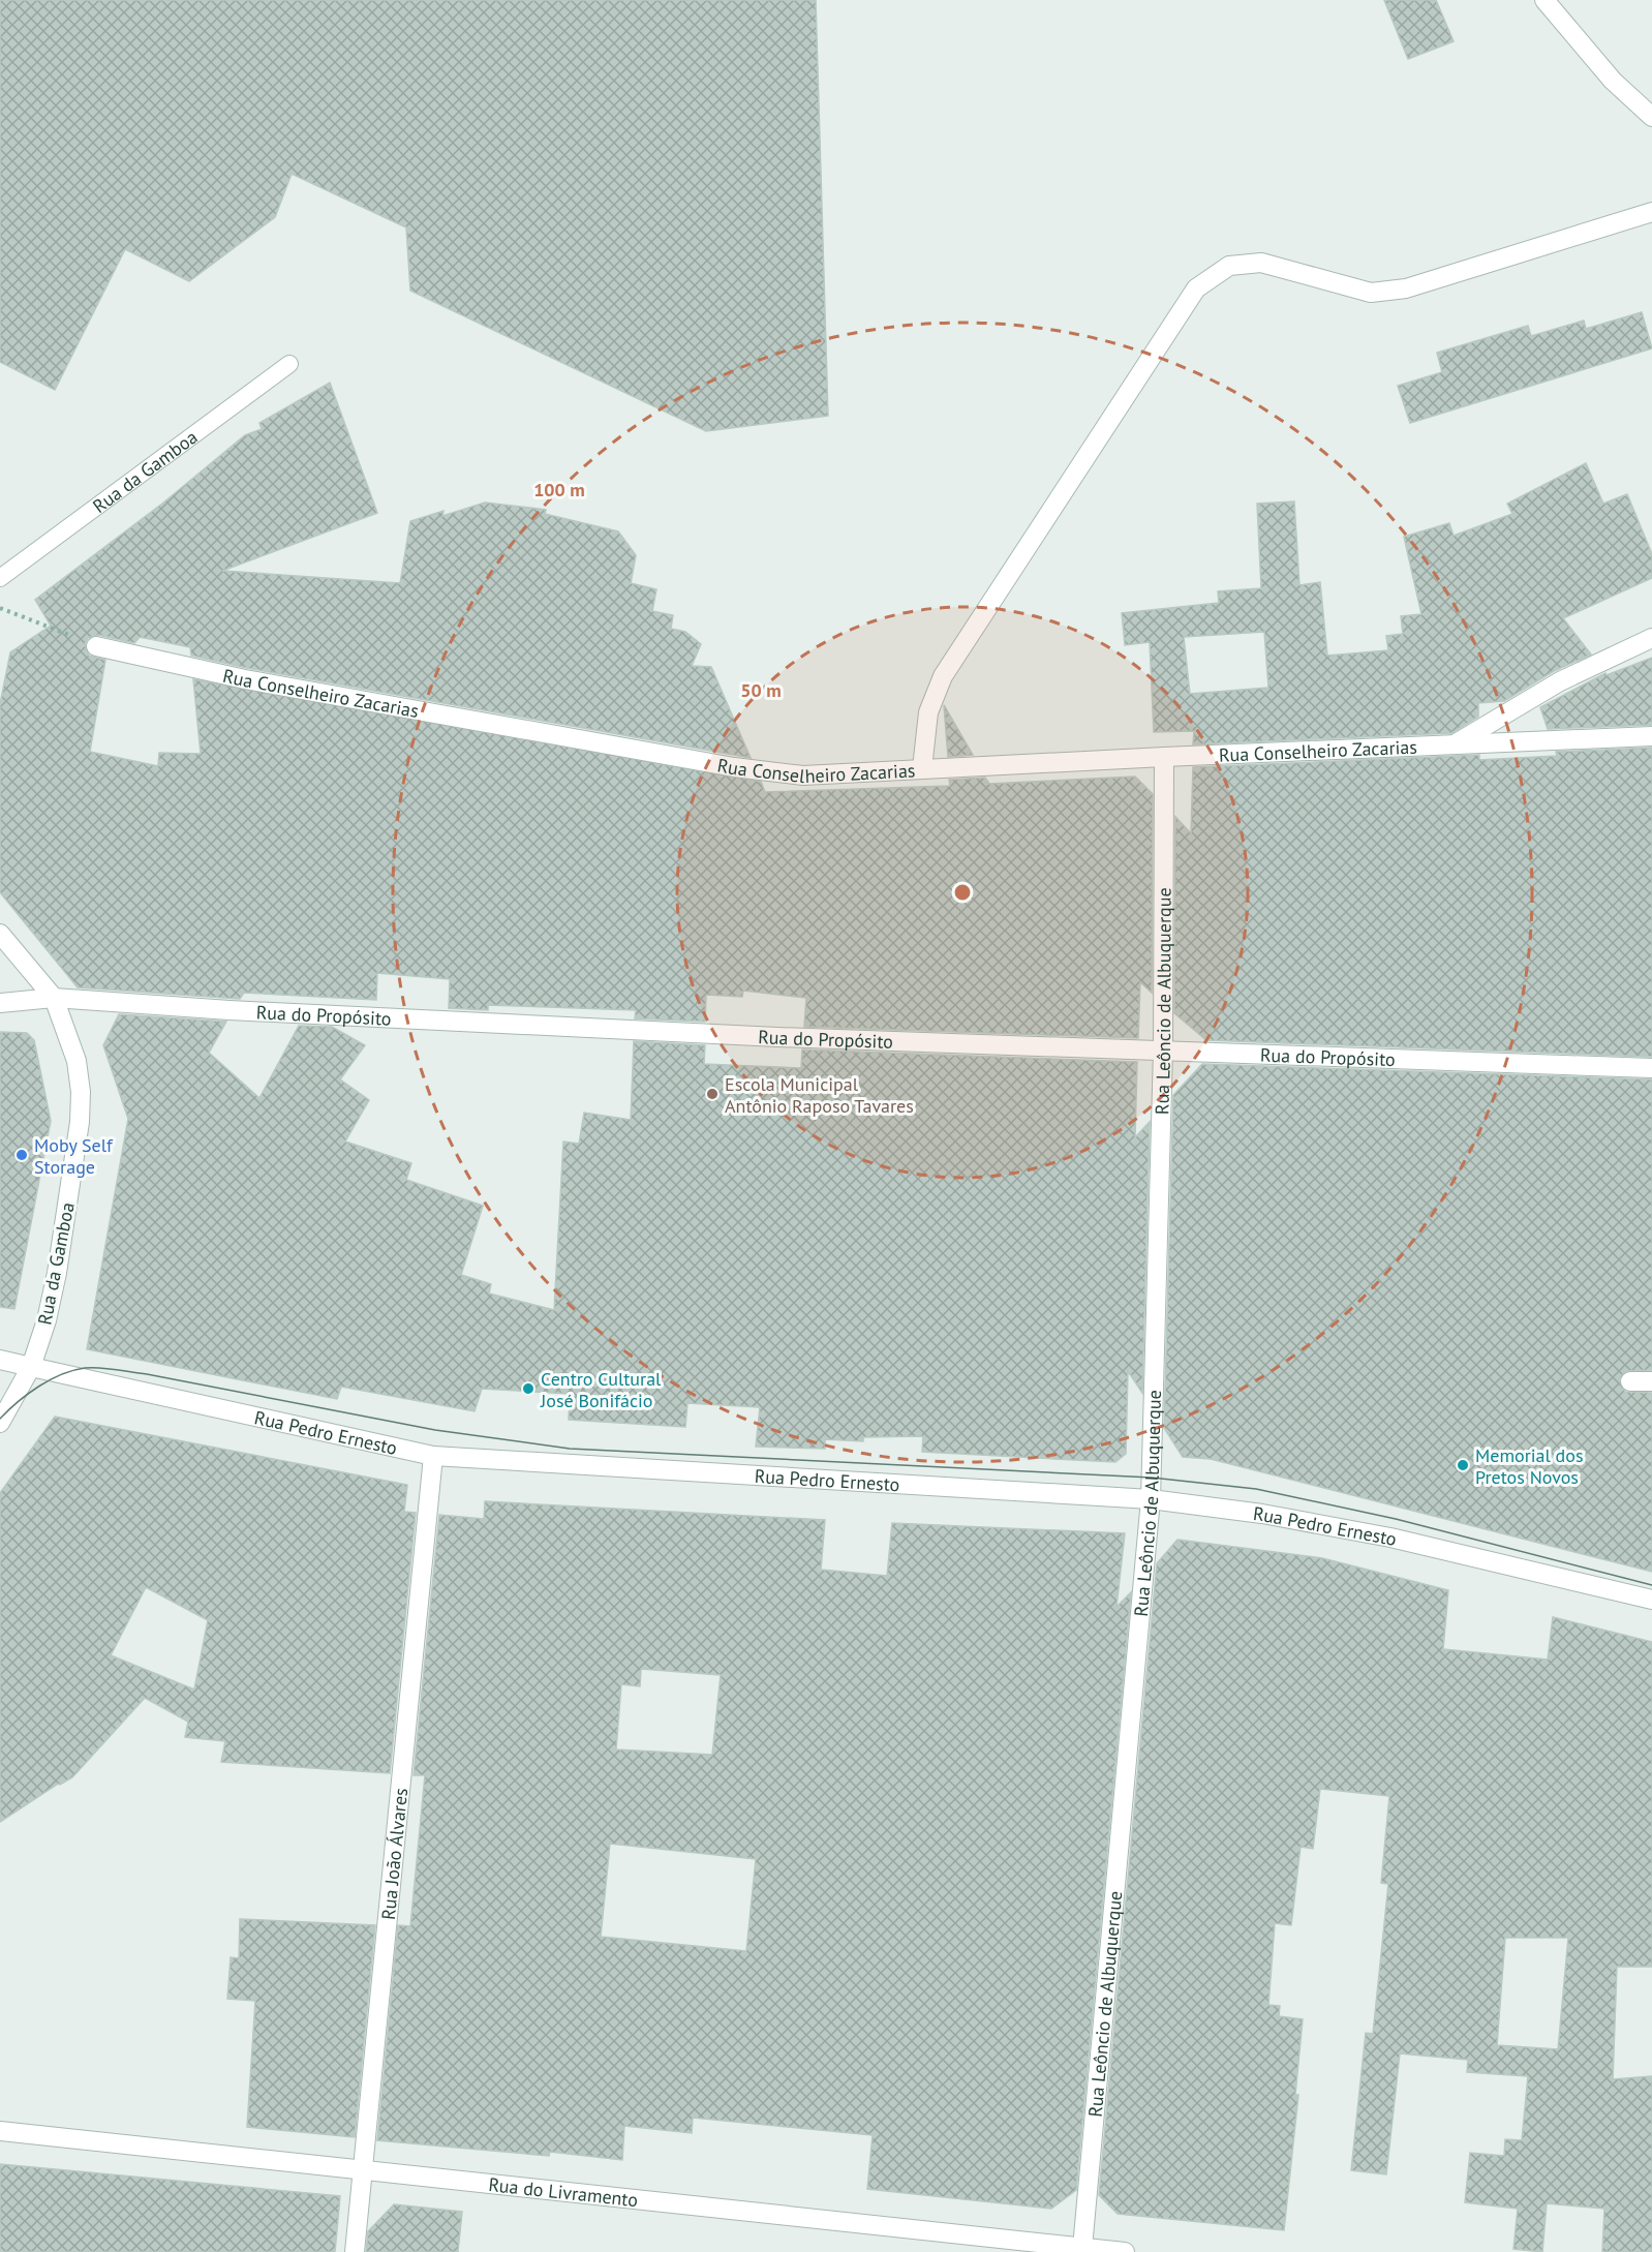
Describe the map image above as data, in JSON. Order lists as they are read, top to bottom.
{
  "streets": {
    "street": [
      "Rua da Gamboa",
      "Rua Conselheiro Zacarias",
      "Rua Leôncio de Albuquerque",
      "Rua do Propósito",
      "Rua Pedro Ernesto",
      "Rua João Álvares",
      "Rua do Livramento"
    ]
  },
  "crossings": [
    ["Rua da Gamboa", "Rua do Propósito"],
    ["Rua da Gamboa", "Rua Pedro Ernesto"],
    ["Rua Conselheiro Zacarias", "Rua Leôncio de Albuquerque"],
    ["Rua Leôncio de Albuquerque", "Rua do Propósito"],
    ["Rua Leôncio de Albuquerque", "Rua Pedro Ernesto"],
    ["Rua Leôncio de Albuquerque", "Rua do Livramento"],
    ["Rua Pedro Ernesto", "Rua João Álvares"],
    ["Rua João Álvares", "Rua do Livramento"]
  ],
  "places": [
    "Escola Municipal Antônio Raposo Tavares",
    "Moby Self Storage",
    "Centro Cultural José Bonifácio",
    "Memorial dos Pretos Novos"
  ],
  "rings": ["100 m", "50 m"]
}
